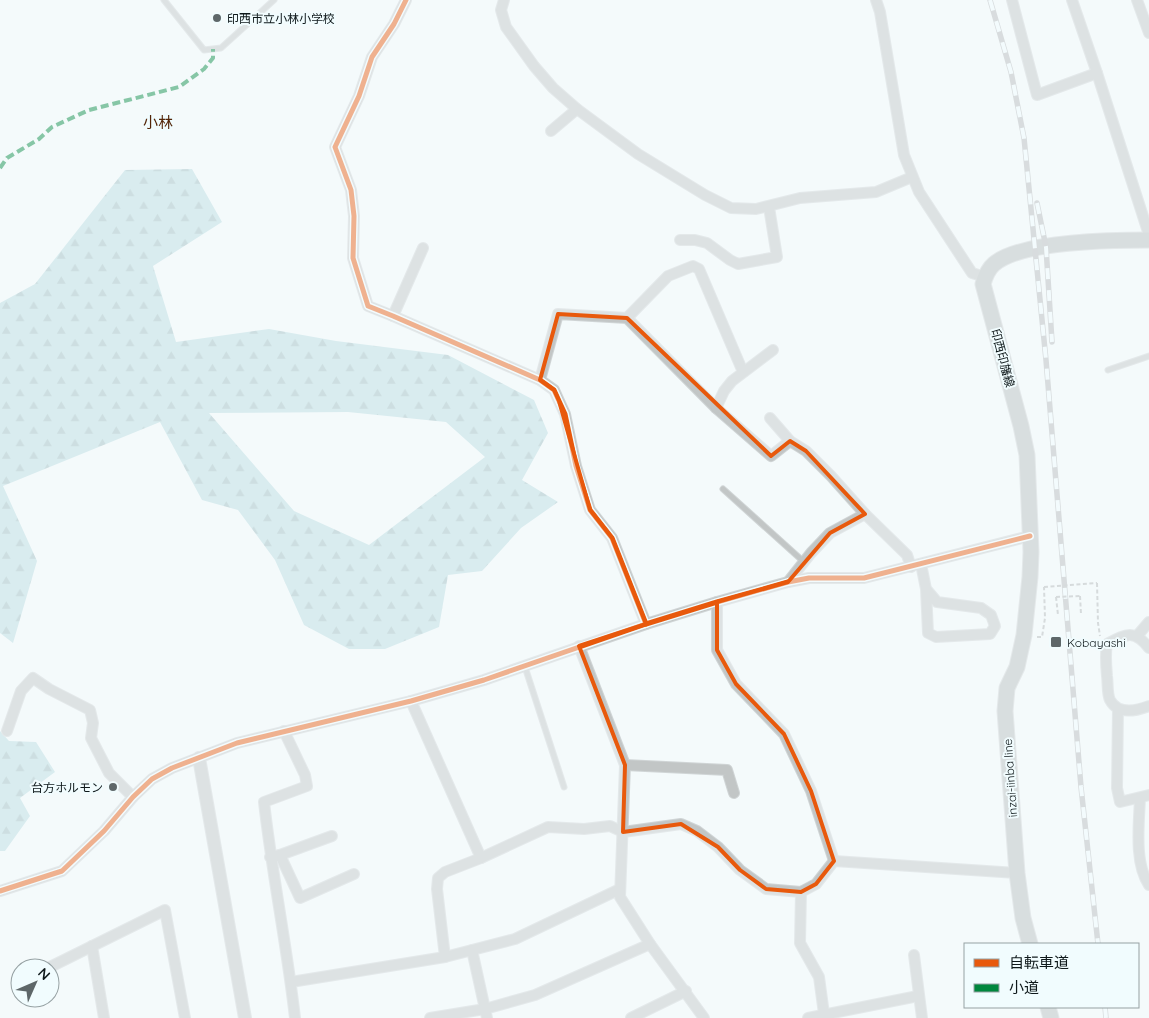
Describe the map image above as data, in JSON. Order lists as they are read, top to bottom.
{
  "streets": {
    "main road": ["印西印旛線"]
  },
  "districts": ["小林"],
  "places": {
    "other": ["印西市立小林小学校", "台方ホルモン"],
    "transit": ["Kobayashi"]
  },
  "legend": ["自転車道", "小道"],
  "north": "top right"
}
